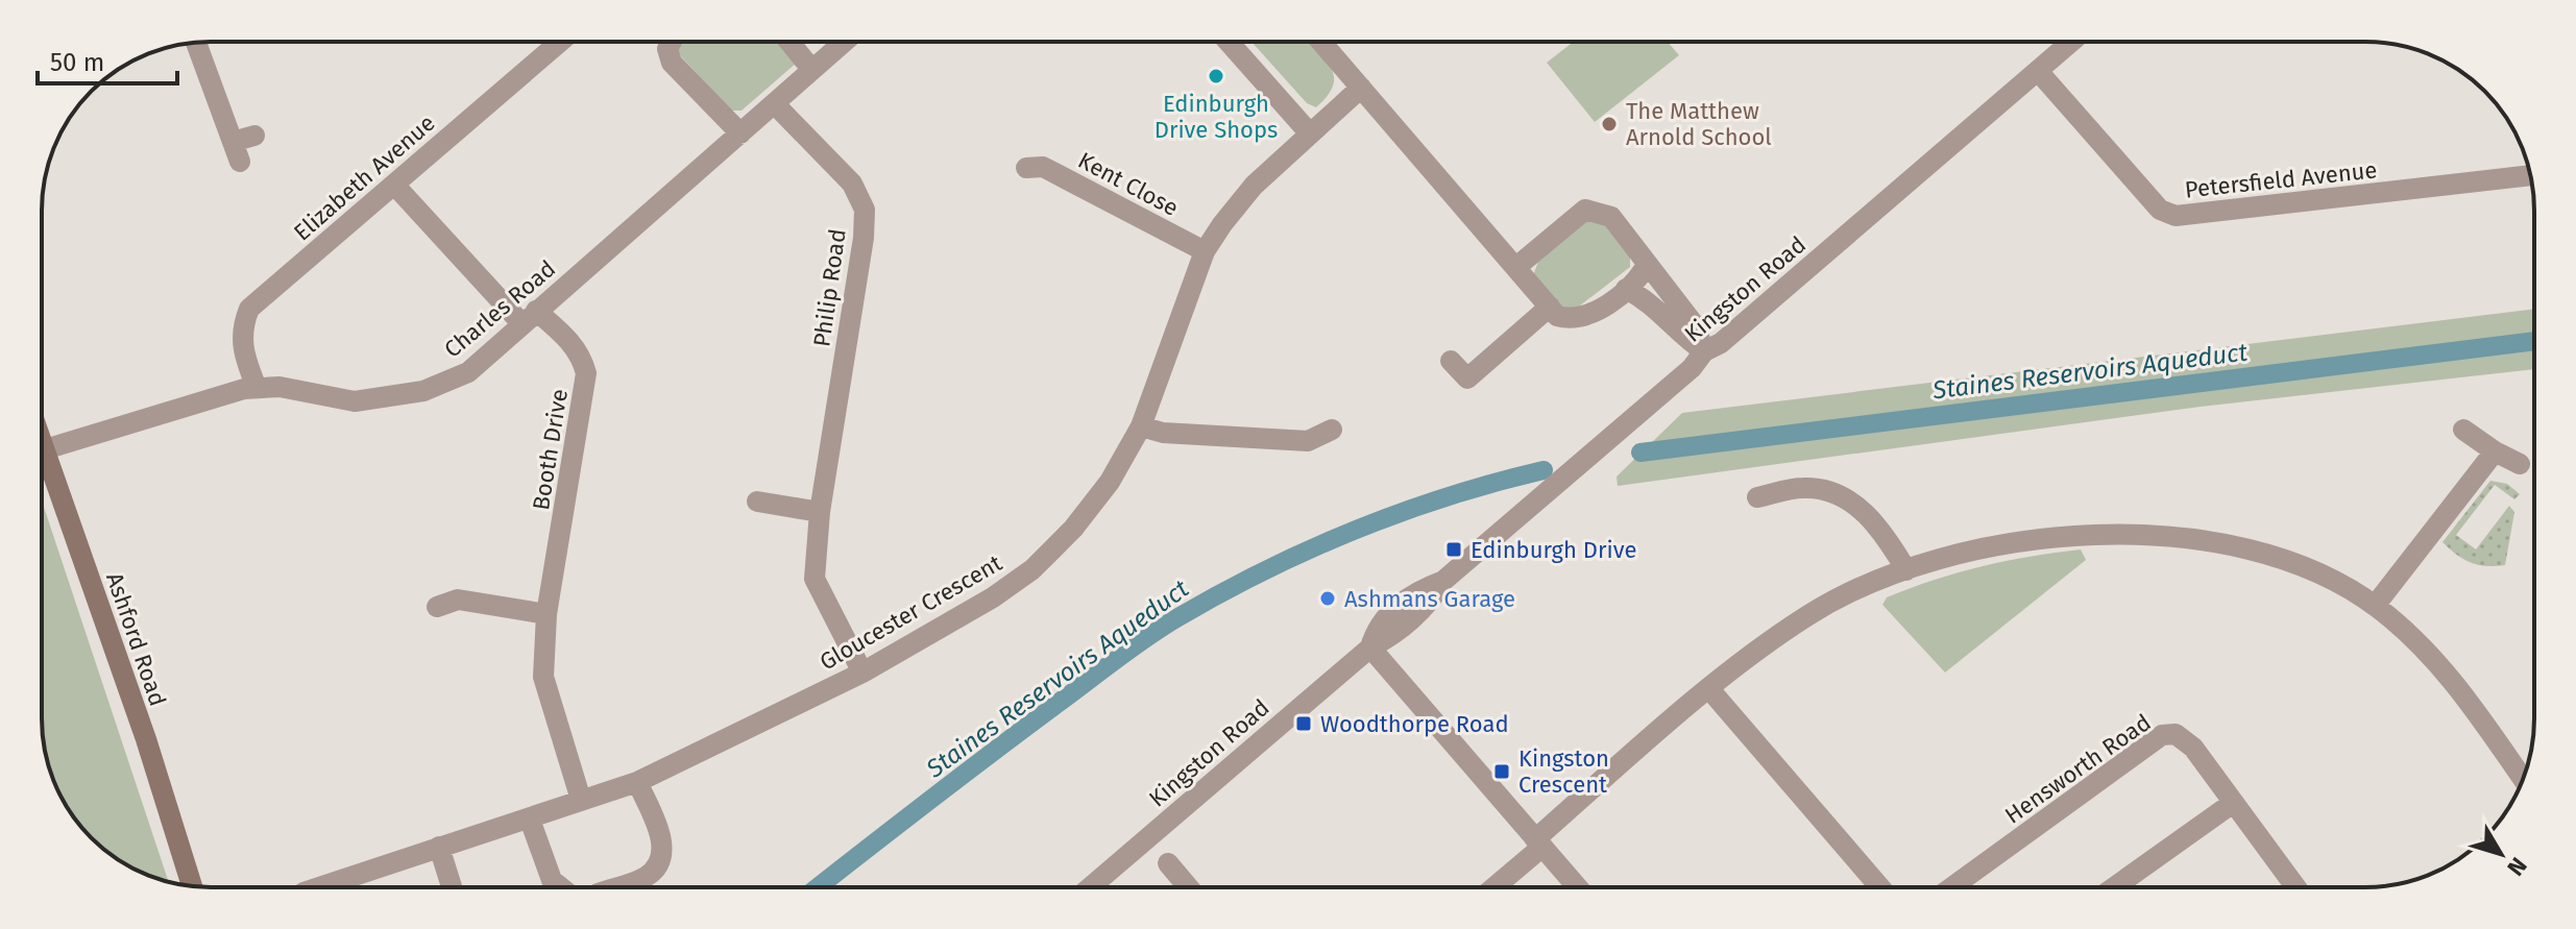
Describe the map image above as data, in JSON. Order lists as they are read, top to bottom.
{
  "streets": {
    "main road": ["Ashford Road"],
    "street": [
      "Elizabeth Avenue",
      "Petersfield Avenue",
      "Kent Close",
      "Philip Road",
      "Kingston Road",
      "Charles Road",
      "Booth Drive",
      "Gloucester Crescent",
      "Hensworth Road"
    ]
  },
  "crossings": [
    ["Elizabeth Avenue", "Charles Road"],
    ["Elizabeth Avenue", "Booth Drive"],
    ["Petersfield Avenue", "Kingston Road"],
    ["Kent Close", "Gloucester Crescent"],
    ["Philip Road", "Charles Road"],
    ["Philip Road", "Gloucester Crescent"],
    ["Charles Road", "Booth Drive"],
    ["Charles Road", "Ashford Road"],
    ["Booth Drive", "Gloucester Crescent"]
  ],
  "water": ["Staines Reservoirs Aqueduct"],
  "places": {
    "other": ["Edinburgh Drive Shops", "The Matthew Arnold School", "Ashmans Garage"],
    "transit": ["Edinburgh Drive", "Woodthorpe Road", "Kingston Crescent"]
  },
  "scale_bar": "50 m",
  "north": "bottom right"
}
